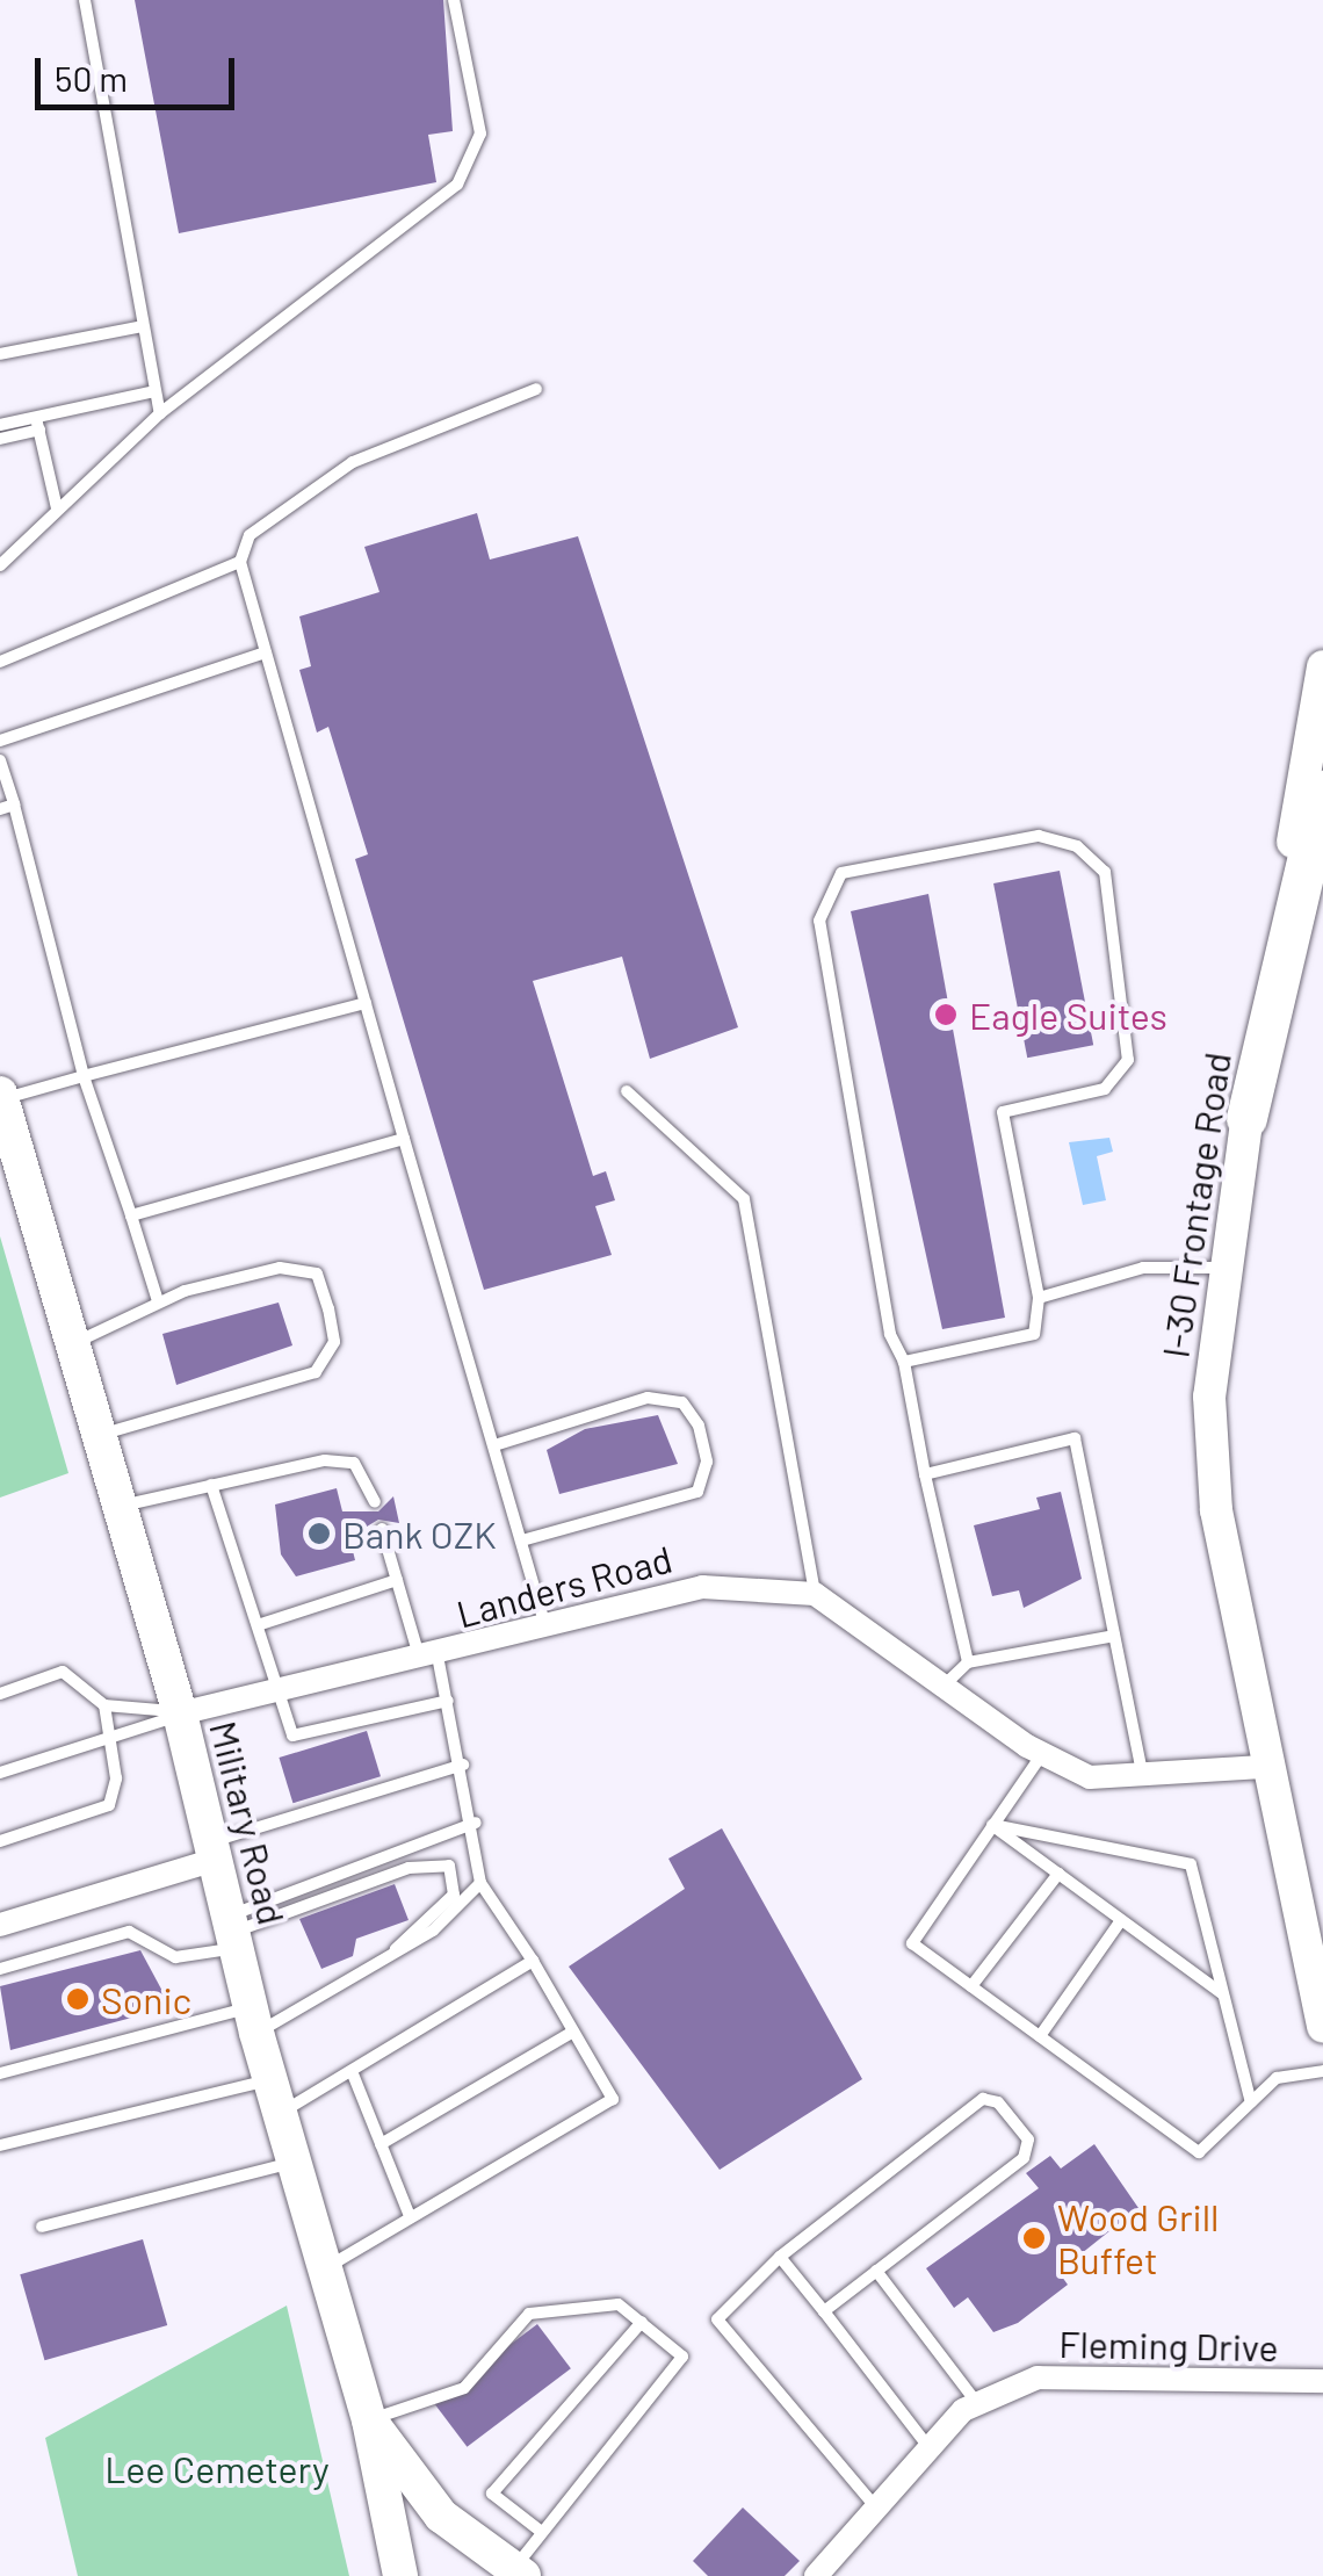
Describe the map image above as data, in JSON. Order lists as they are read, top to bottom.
{
  "streets": {
    "main road": ["I-30 Frontage Road", "Military Road"],
    "street": ["Landers Road", "Fleming Drive"]
  },
  "crossings": [
    ["Landers Road", "Military Road"]
  ],
  "parks": ["Lee Cemetery"],
  "places": [
    "Eagle Suites",
    "Bank OZK",
    "Sonic",
    "Wood Grill Buffet"
  ],
  "scale_bar": "50 m"
}
